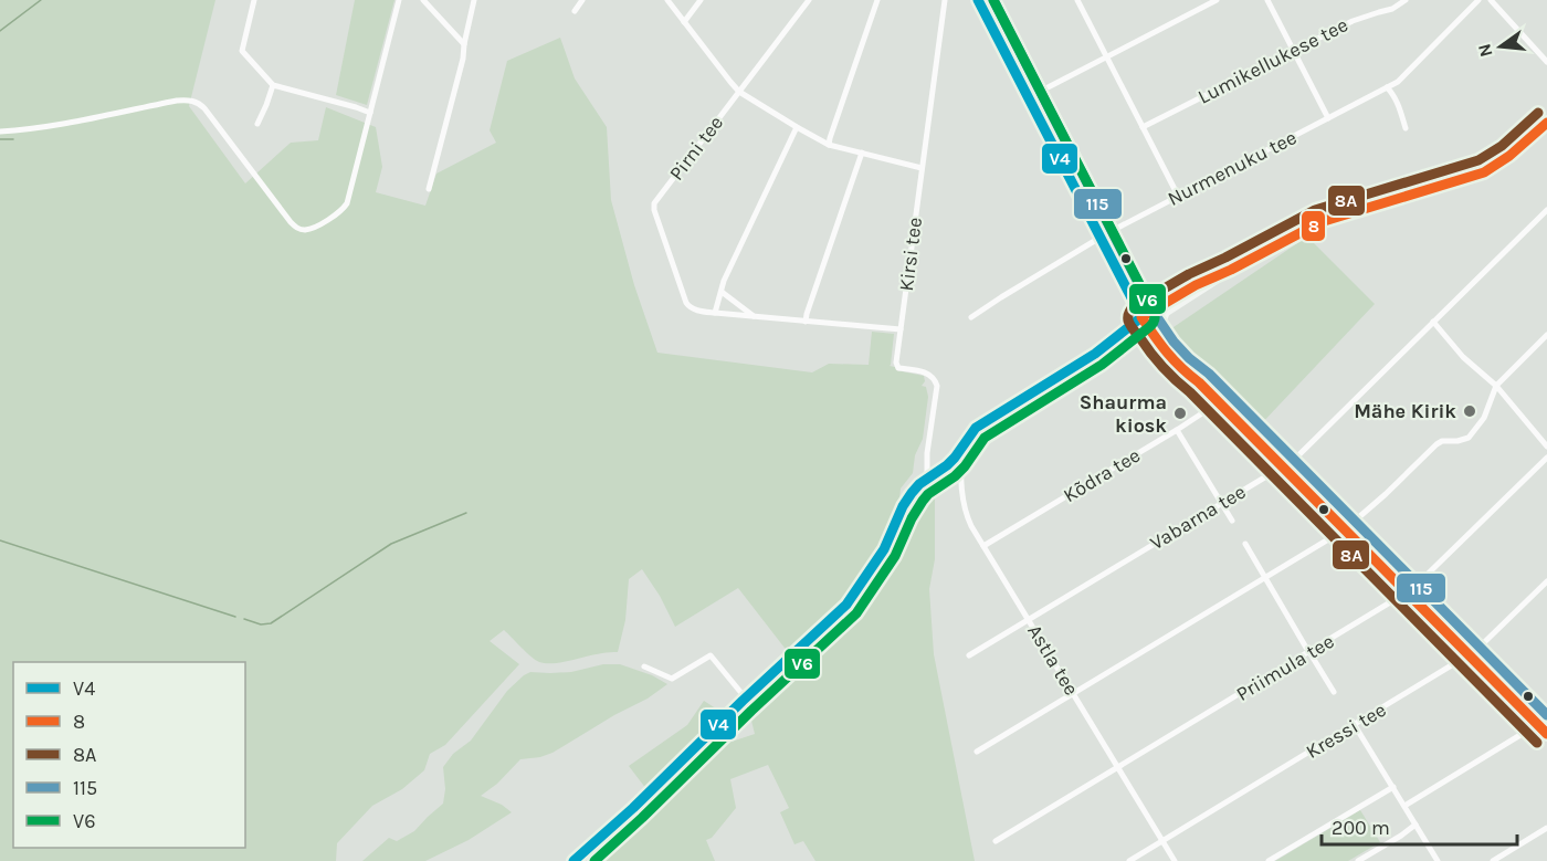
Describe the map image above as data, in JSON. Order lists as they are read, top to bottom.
{
  "streets": {
    "street": [
      "Lumikellukese tee",
      "Pirni tee",
      "Nurmenuku tee",
      "Kirsi tee",
      "Kõdra tee",
      "Vabarna tee",
      "Astla tee",
      "Priimula tee",
      "Kressi tee"
    ]
  },
  "crossings": [
    ["Kõdra tee", "Astla tee"],
    ["Vabarna tee", "Astla tee"],
    ["Astla tee", "Priimula tee"],
    ["Astla tee", "Kressi tee"]
  ],
  "places": ["Mähe Kirik", "Shaurma kiosk"],
  "lines": [
    "transit line V4",
    "transit line 115",
    "transit line V6",
    "transit line 8A",
    "transit line 8"
  ],
  "legend": [
    "V4",
    "8",
    "8A",
    "115",
    "V6"
  ],
  "scale_bar": "200 m",
  "north": "left"
}
